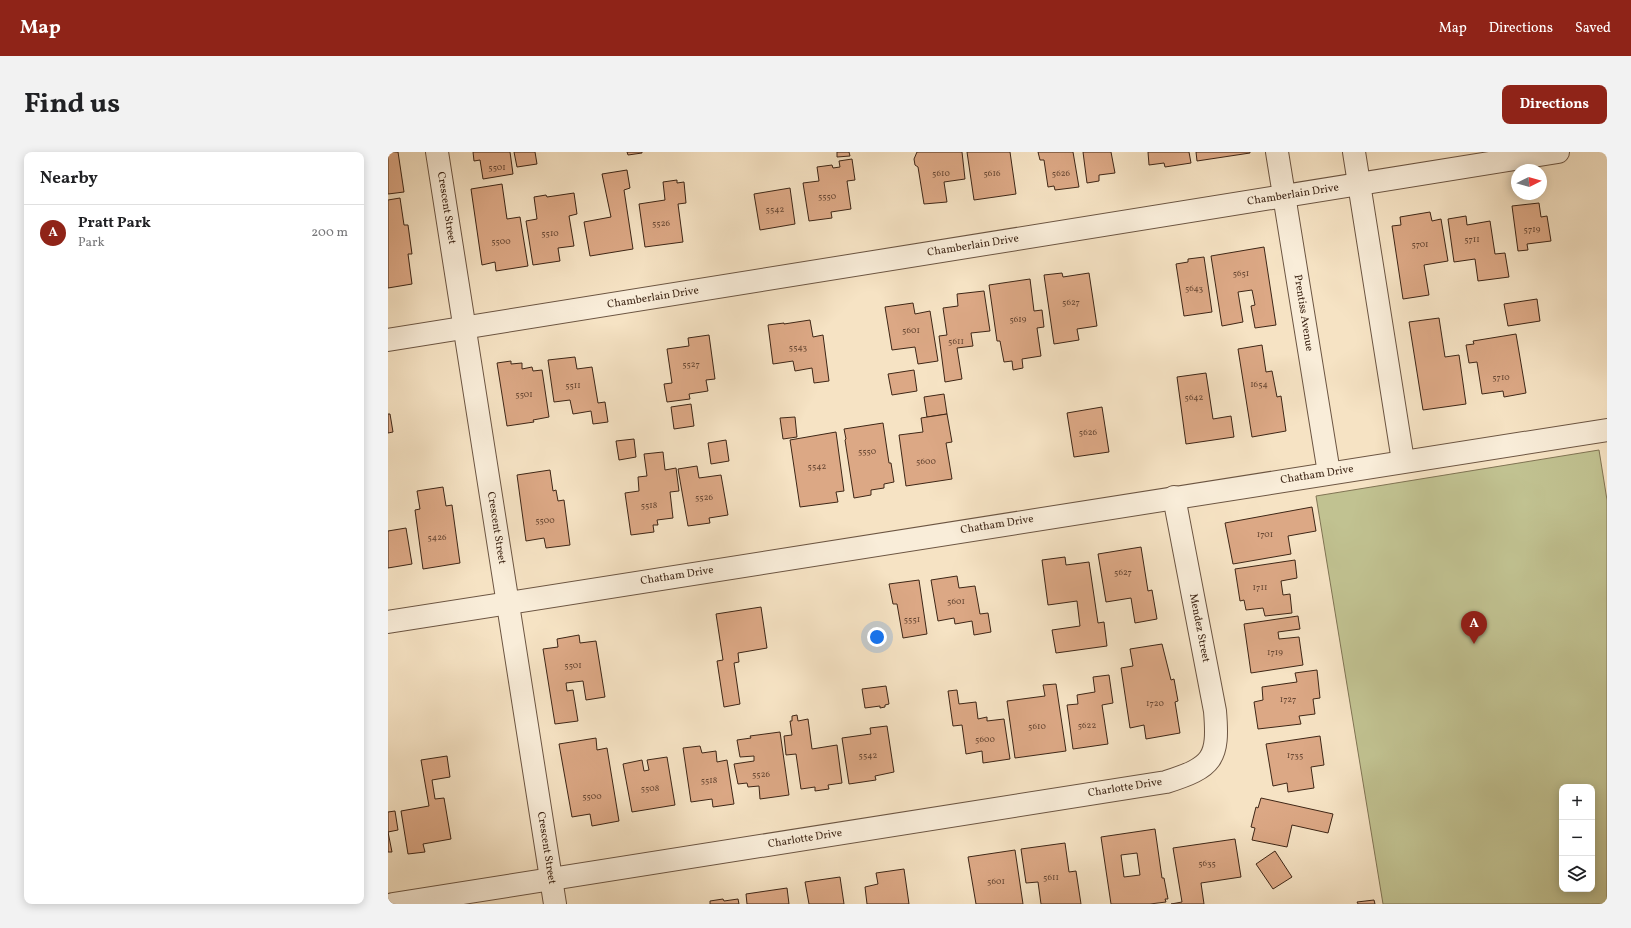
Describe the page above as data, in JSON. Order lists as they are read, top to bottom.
{
  "streets": {
    "street": [
      "Chamberlain Drive",
      "Crescent Street",
      "Prentiss Avenue",
      "Chatham Drive",
      "Mendez Street",
      "Charlotte Drive"
    ]
  },
  "crossings": [
    ["Chamberlain Drive", "Crescent Street"],
    ["Chamberlain Drive", "Prentiss Avenue"],
    ["Crescent Street", "Chatham Drive"],
    ["Crescent Street", "Charlotte Drive"],
    ["Prentiss Avenue", "Chatham Drive"],
    ["Chatham Drive", "Mendez Street"],
    ["Mendez Street", "Charlotte Drive"]
  ],
  "house_numbers": [
    "5501",
    "5610",
    "5616",
    "5626",
    "5550",
    "5542",
    "5526",
    "5719",
    "5510",
    "5711",
    "5500",
    "5701",
    "5651",
    "5643",
    "5627",
    "5619",
    "5601",
    "5611",
    "5543",
    "5527",
    "5710",
    "1654",
    "5511",
    "5501",
    "5642",
    "5626",
    "5550",
    "5600",
    "5542",
    "5526",
    "5518",
    "5500",
    "1701",
    "5426",
    "5627",
    "1711",
    "5601",
    "5551",
    "1719",
    "5501",
    "1727",
    "1720",
    "5622",
    "5610",
    "5600",
    "5542",
    "1735",
    "5526",
    "5518",
    "5508",
    "5500",
    "5635",
    "5611",
    "5601"
  ],
  "north": "right",
  "page": {
    "header": "Map",
    "nav": ["Map", "Directions", "Saved"],
    "title": "Find us",
    "buttons": "Directions",
    "heading": "Nearby",
    "list": [
      {
        "mark": "A",
        "name": "Pratt Park",
        "note": "Park",
        "value": "200 m"
      }
    ],
    "pins": "A",
    "map_buttons": ["+", "−"]
  }
}
